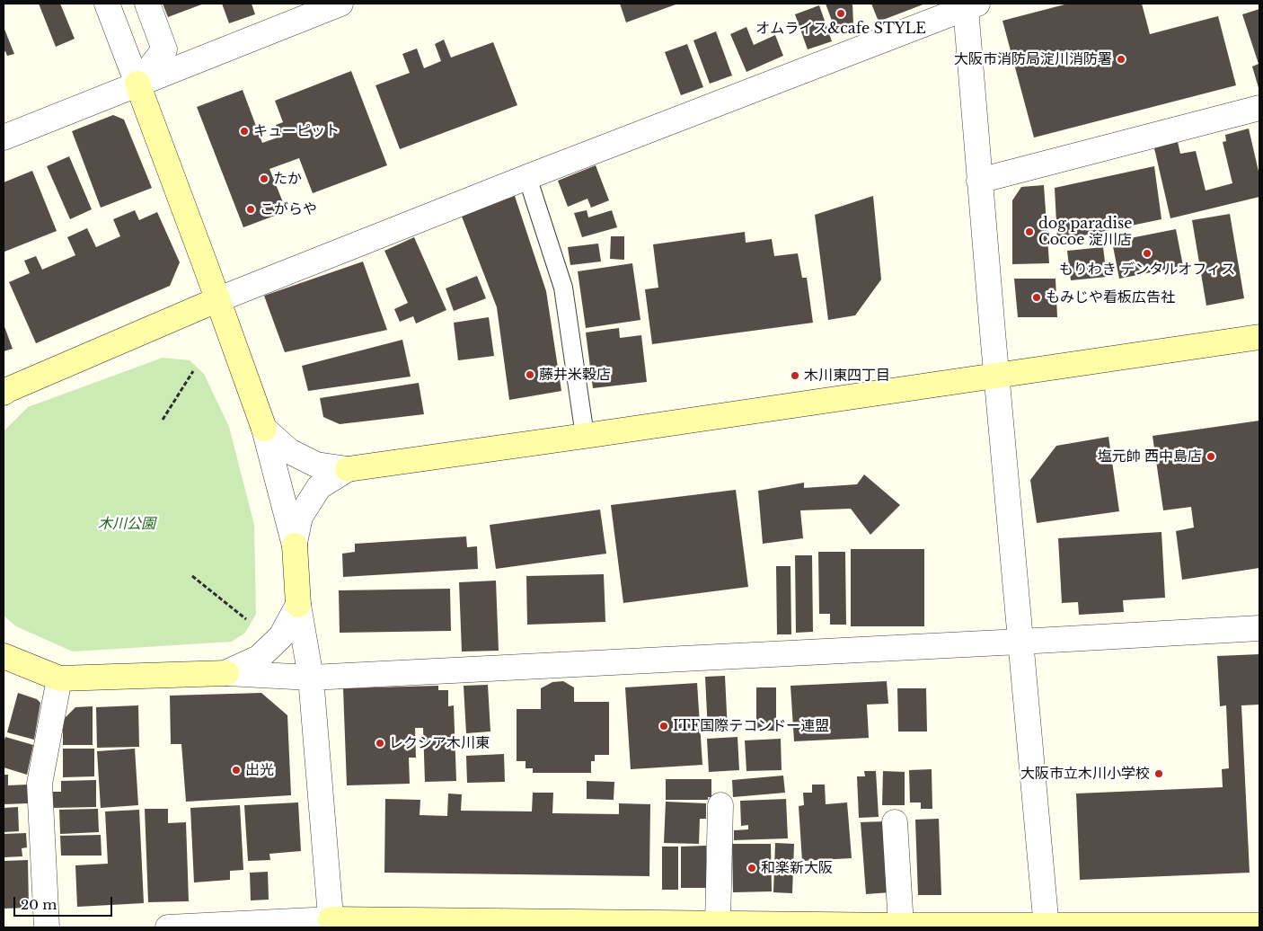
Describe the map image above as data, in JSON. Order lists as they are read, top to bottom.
{
  "parks": ["木川公園"],
  "places": [
    "オムライス&cafe STYLE",
    "大阪市消防局淀川消防署",
    "キューピット",
    "たか",
    "こがらや",
    "dog paradise Cocoe 淀川店",
    "もりわき デンタルオフィス",
    "もみじや看板広告社",
    "藤井米穀店",
    "木川東四丁目",
    "塩元帥 西中島店",
    "ITF国際テコンドー連盟",
    "レクシア木川東",
    "出光",
    "大阪市立木川小学校",
    "和楽新大阪"
  ],
  "scale_bar": "20 m"
}
